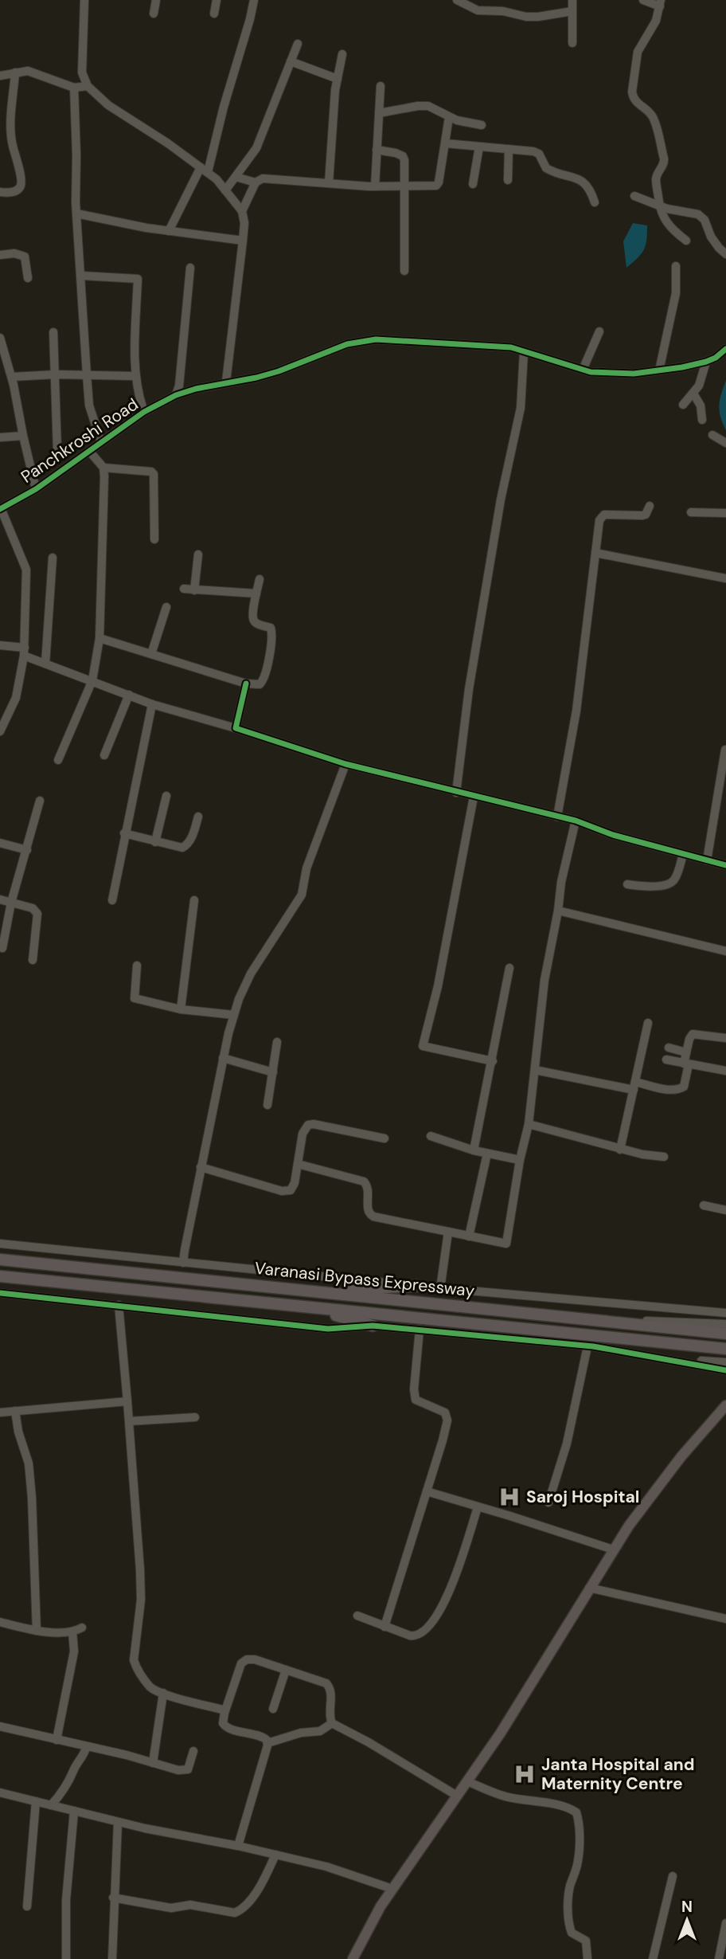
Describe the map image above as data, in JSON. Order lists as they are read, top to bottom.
{
  "streets": {
    "highway": ["Varanasi Bypass Expressway"],
    "street": ["Panchkroshi Road"]
  },
  "places": {
    "hospital": ["Saroj Hospital", "Janta Hospital and Maternity Centre"]
  },
  "north": "top"
}
